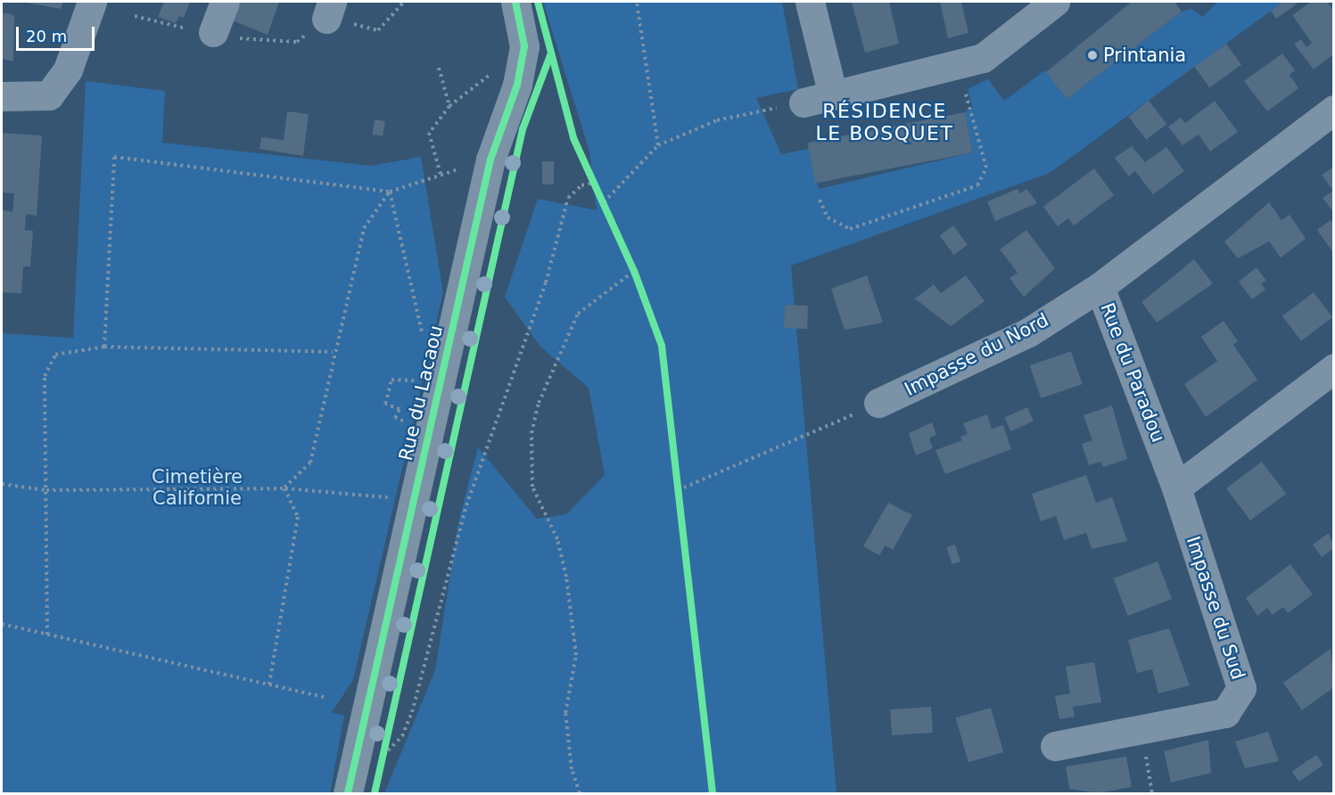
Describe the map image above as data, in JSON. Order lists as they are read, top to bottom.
{
  "streets": {
    "street": [
      "Impasse du Nord",
      "Rue du Paradou",
      "Rue du Lacaou",
      "Impasse du Sud"
    ]
  },
  "crossings": [
    ["Impasse du Nord", "Rue du Paradou"],
    ["Rue du Paradou", "Impasse du Sud"]
  ],
  "districts": ["RÉSIDENCE LE BOSQUET"],
  "parks": ["Cimetière Californie"],
  "places": ["Printania"],
  "scale_bar": "20 m"
}
